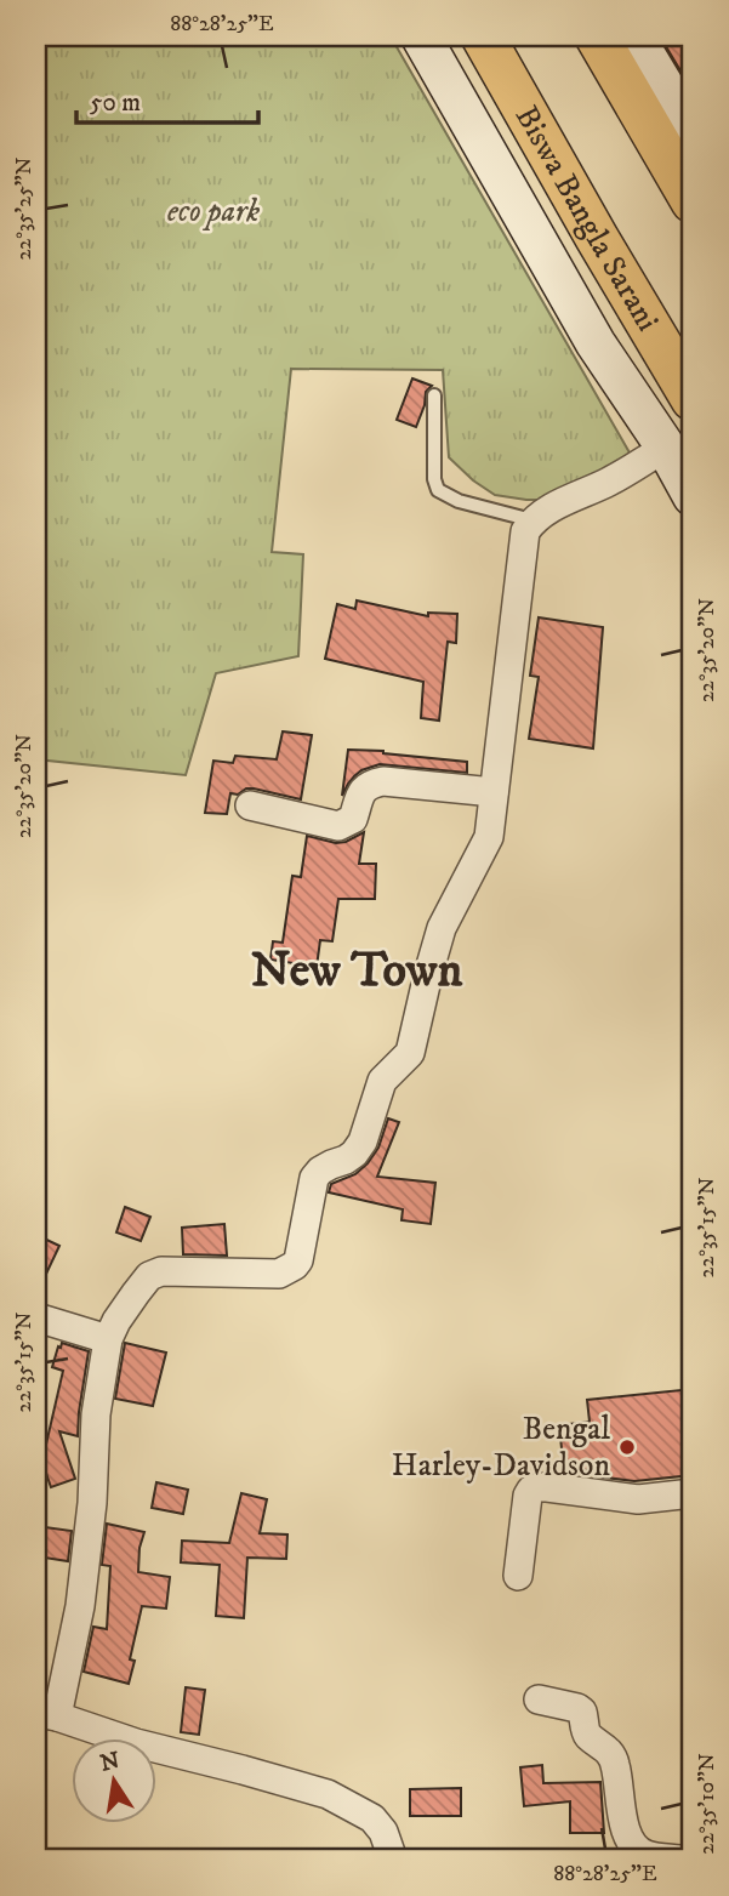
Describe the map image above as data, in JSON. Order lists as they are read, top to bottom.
{
  "streets": {
    "main road": ["Biswa Bangla Sarani"]
  },
  "districts": ["New Town"],
  "parks": ["eco park"],
  "places": ["Bengal Harley-Davidson"],
  "scale_bar": "50 m",
  "north": "top",
  "coordinates": [
    "88°28'25\"E",
    "22°35'25\"N",
    "22°35'20\"N",
    "22°35'15\"N",
    "22°35'10\"N"
  ]
}
